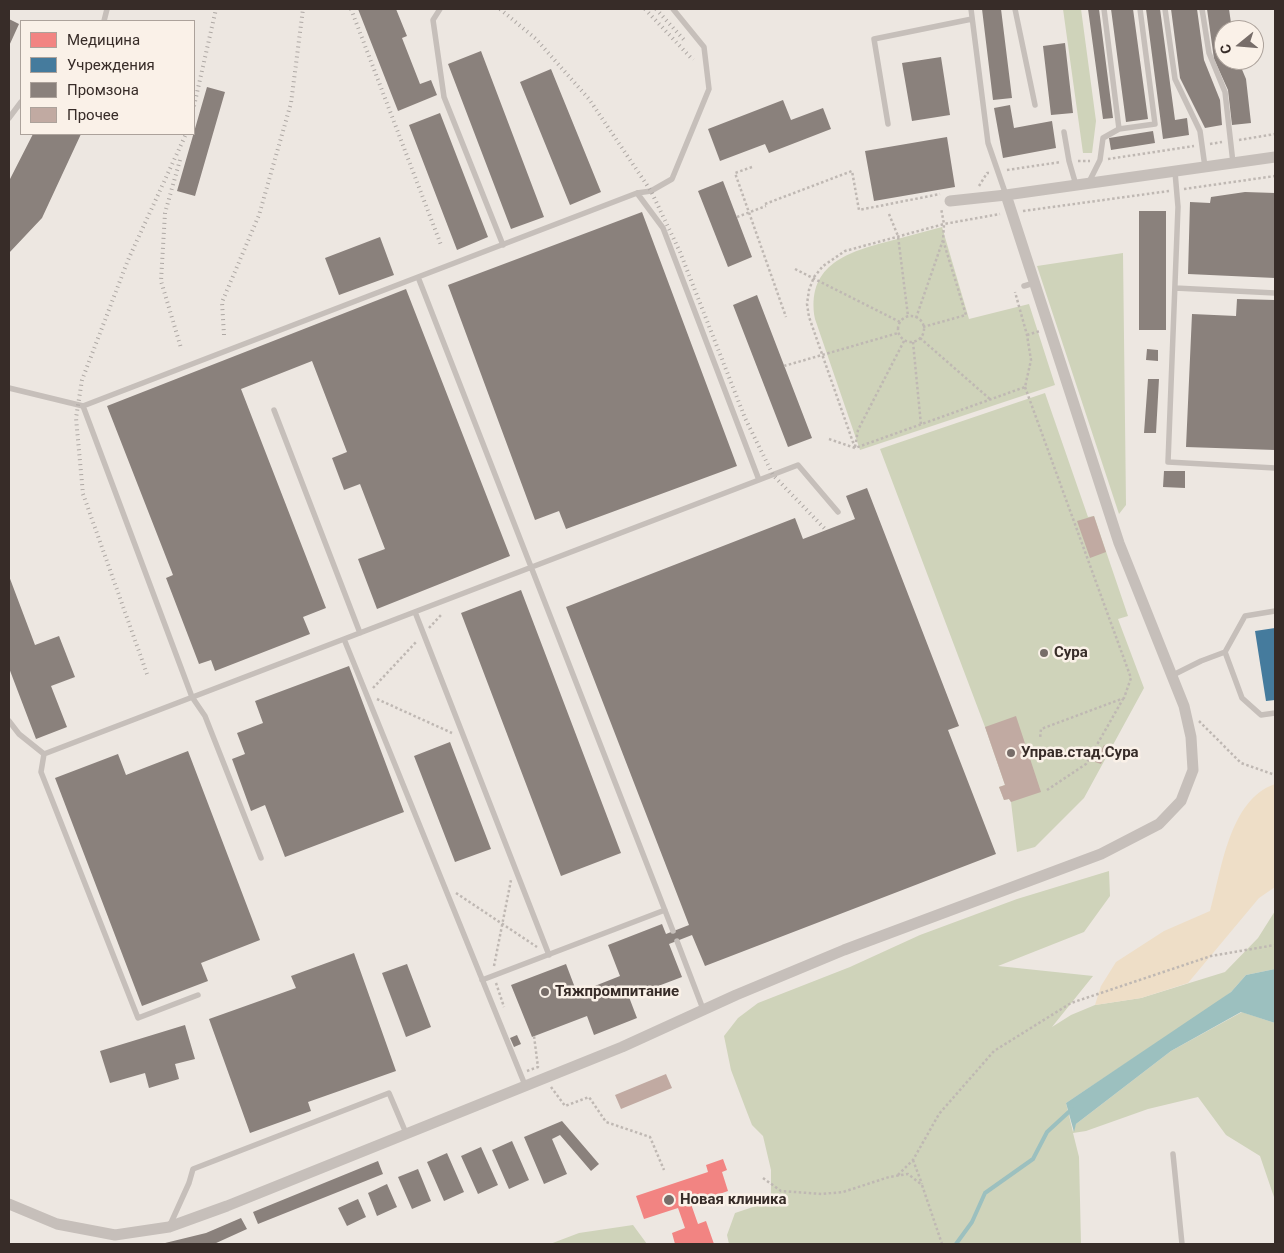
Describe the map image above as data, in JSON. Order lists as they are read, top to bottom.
{
  "places": [
    "Сура",
    "Управ.стад.Сура",
    "Тяжпромпитание",
    "Новая клиника"
  ],
  "legend": [
    "Медицина",
    "Учреждения",
    "Промзона",
    "Прочее"
  ],
  "north": "left"
}
